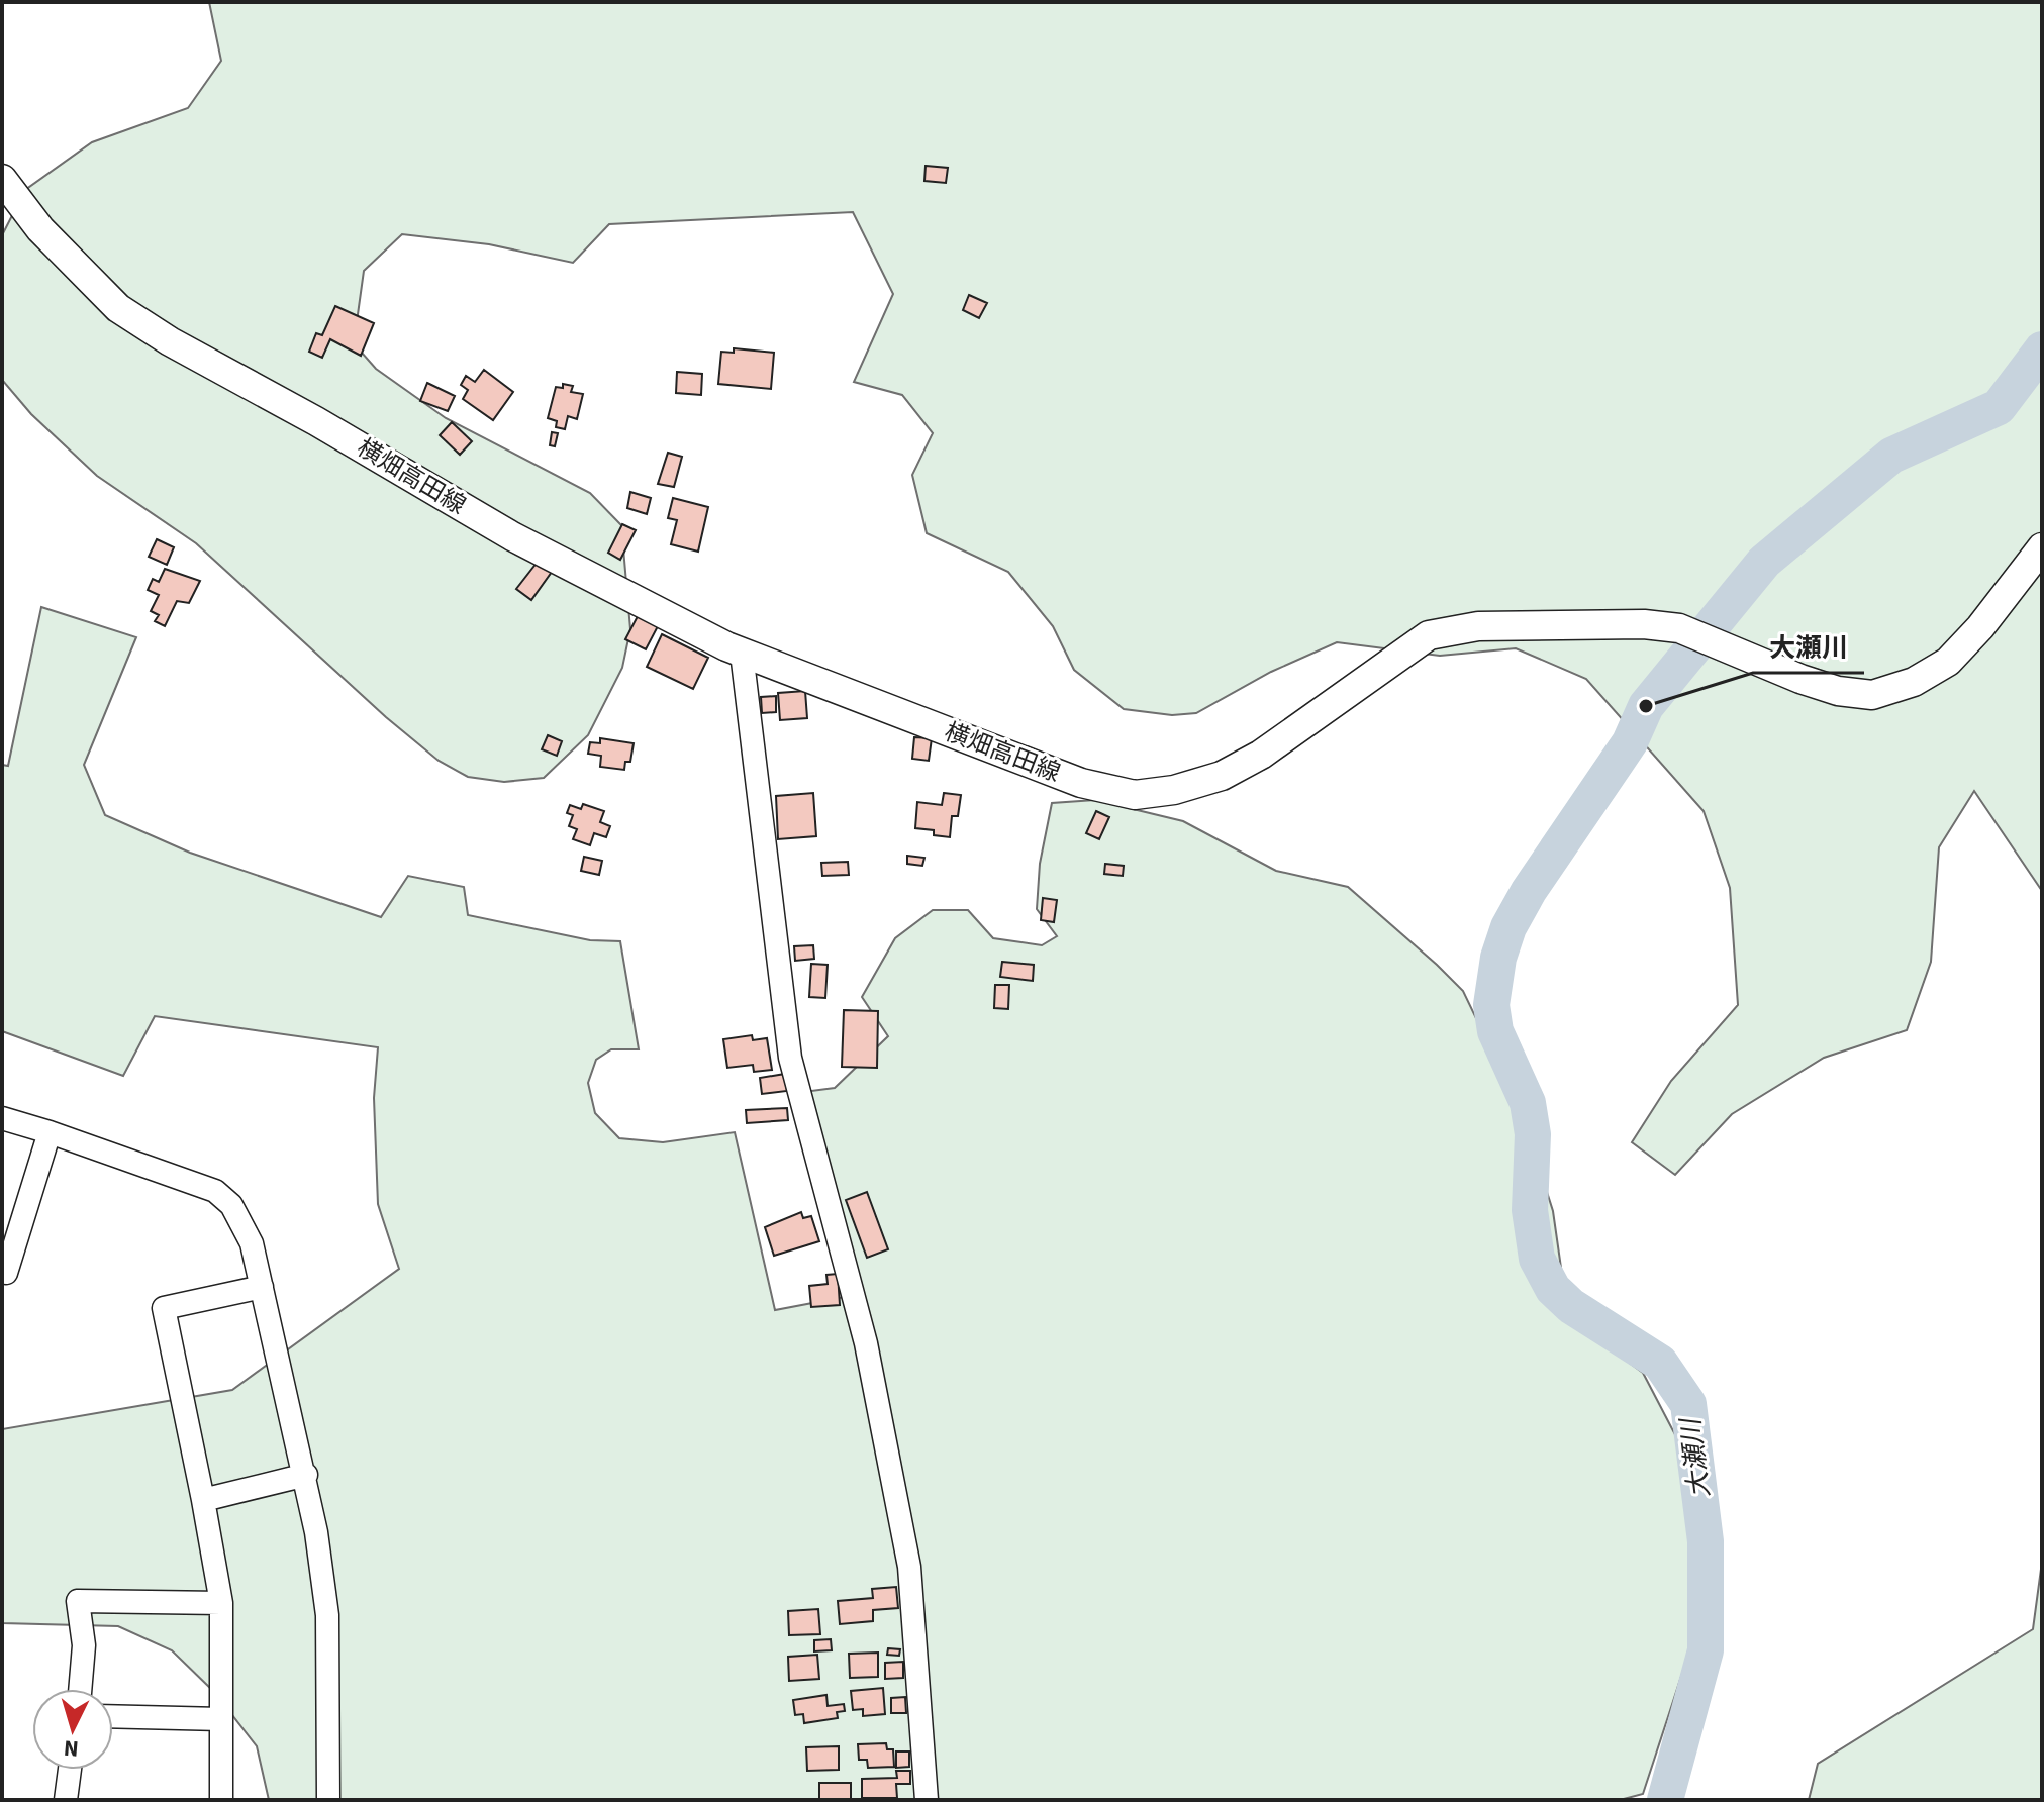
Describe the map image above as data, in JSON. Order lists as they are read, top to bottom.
{
  "streets": {
    "main road": ["横畑高田線"]
  },
  "water": ["大瀬川"],
  "places": ["大瀬川"],
  "north": "bottom"
}
